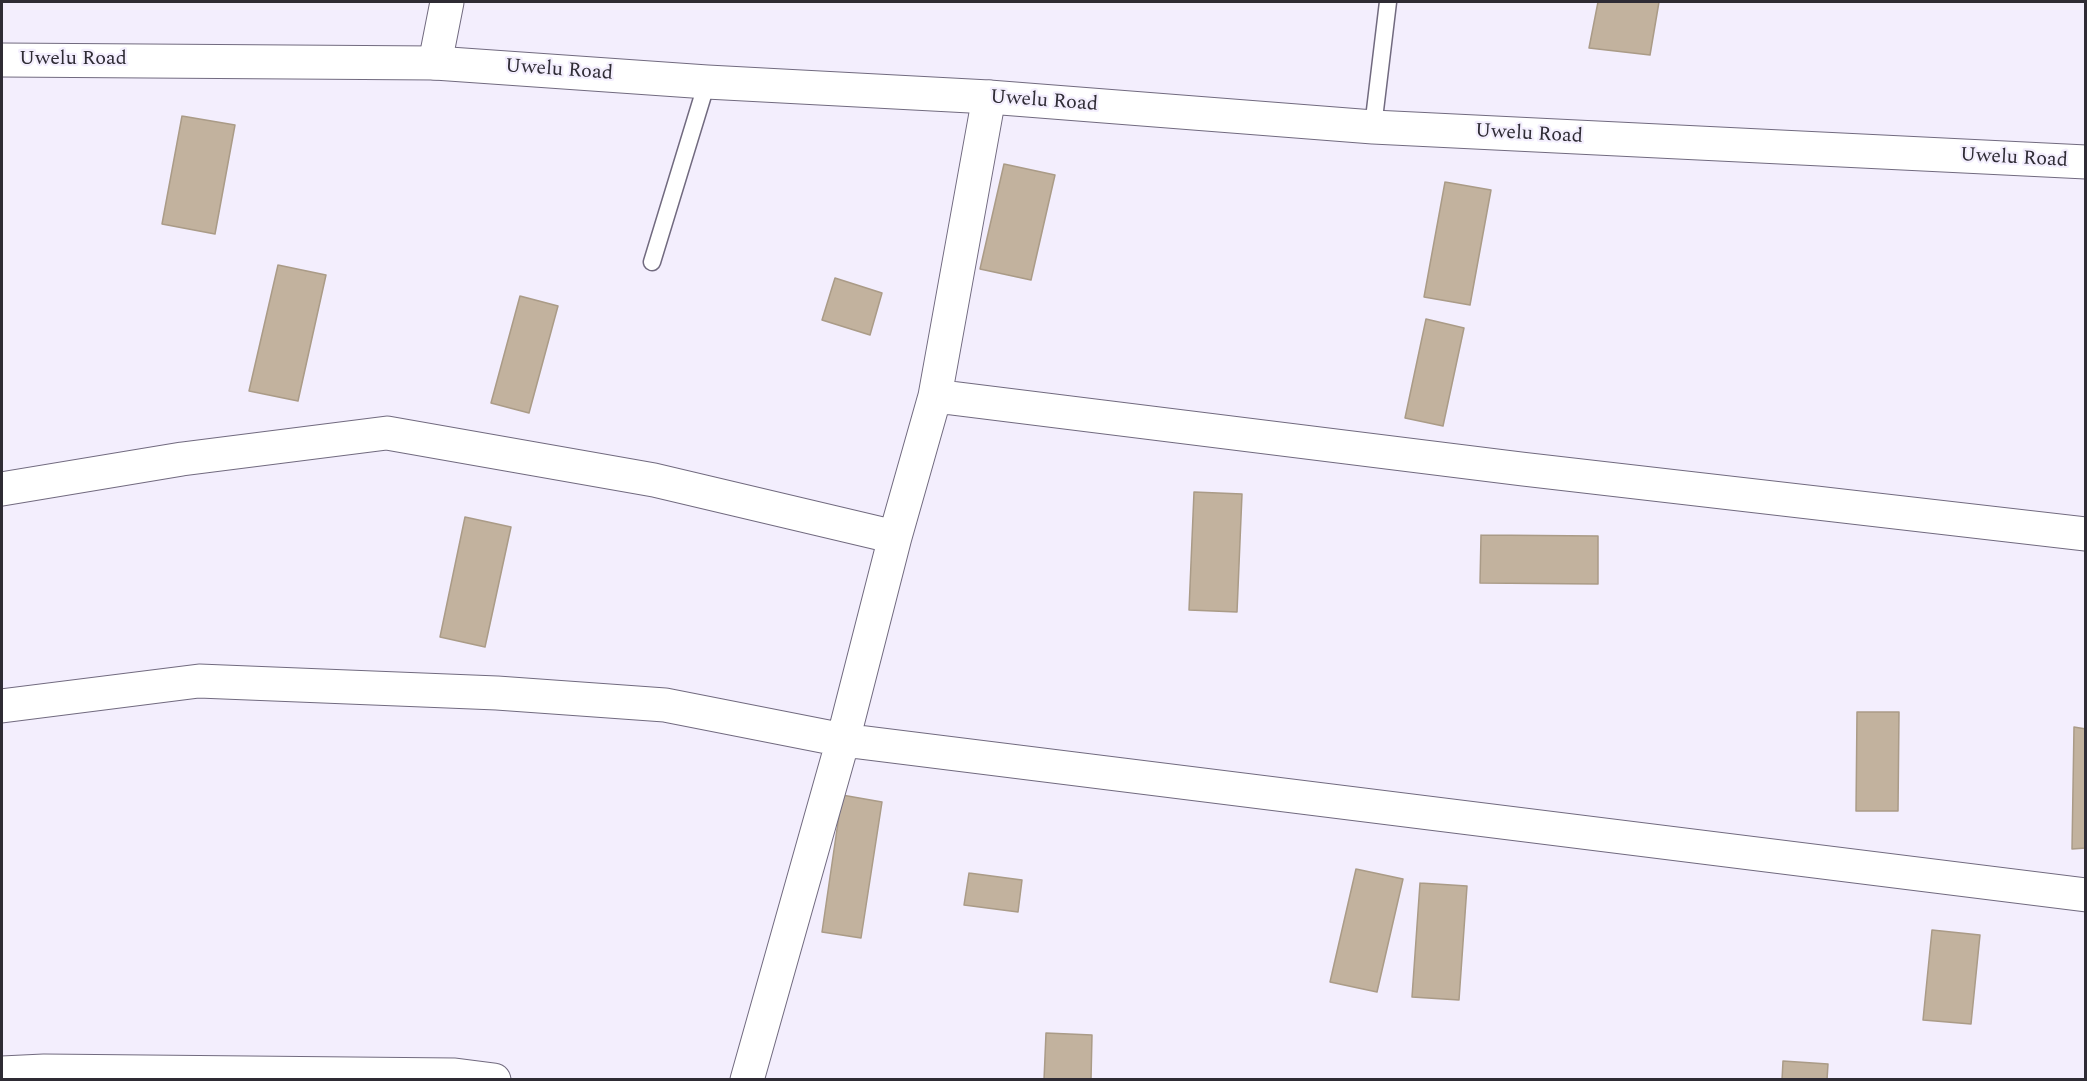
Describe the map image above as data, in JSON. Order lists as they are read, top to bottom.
{
  "streets": {
    "street": ["Uwelu Road"]
  }
}
